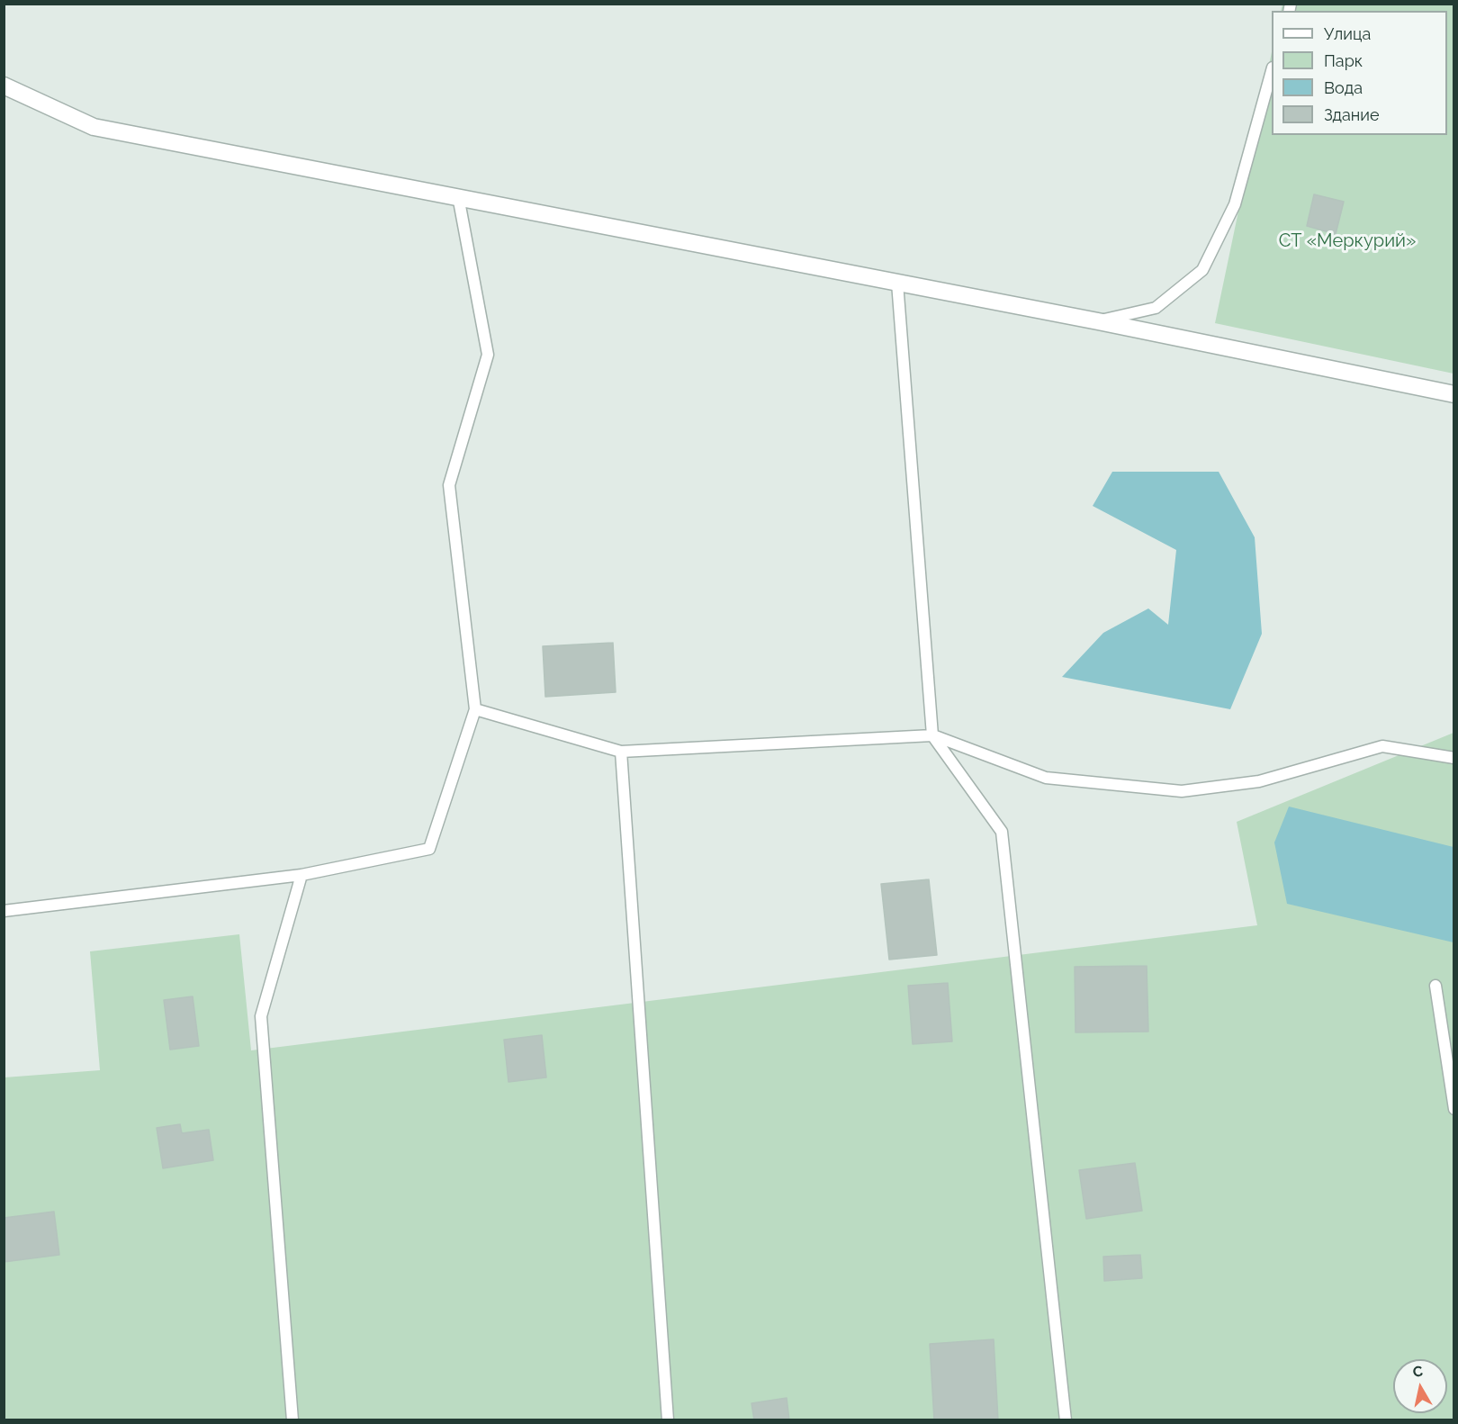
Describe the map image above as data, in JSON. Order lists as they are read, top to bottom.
{
  "parks": ["СТ «Меркурий»"],
  "legend": [
    "Улица",
    "Парк",
    "Вода",
    "Здание"
  ],
  "north": "top"
}
